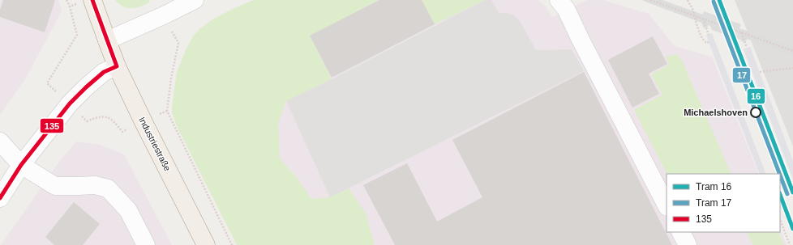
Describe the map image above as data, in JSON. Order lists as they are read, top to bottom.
{
  "streets": {
    "main road": ["Industriestraße"]
  },
  "places": ["Michaelshoven"],
  "lines": ["tram line 16", "transit line 135", "tram line 17"],
  "legend": ["Tram 16", "Tram 17", "135"]
}
